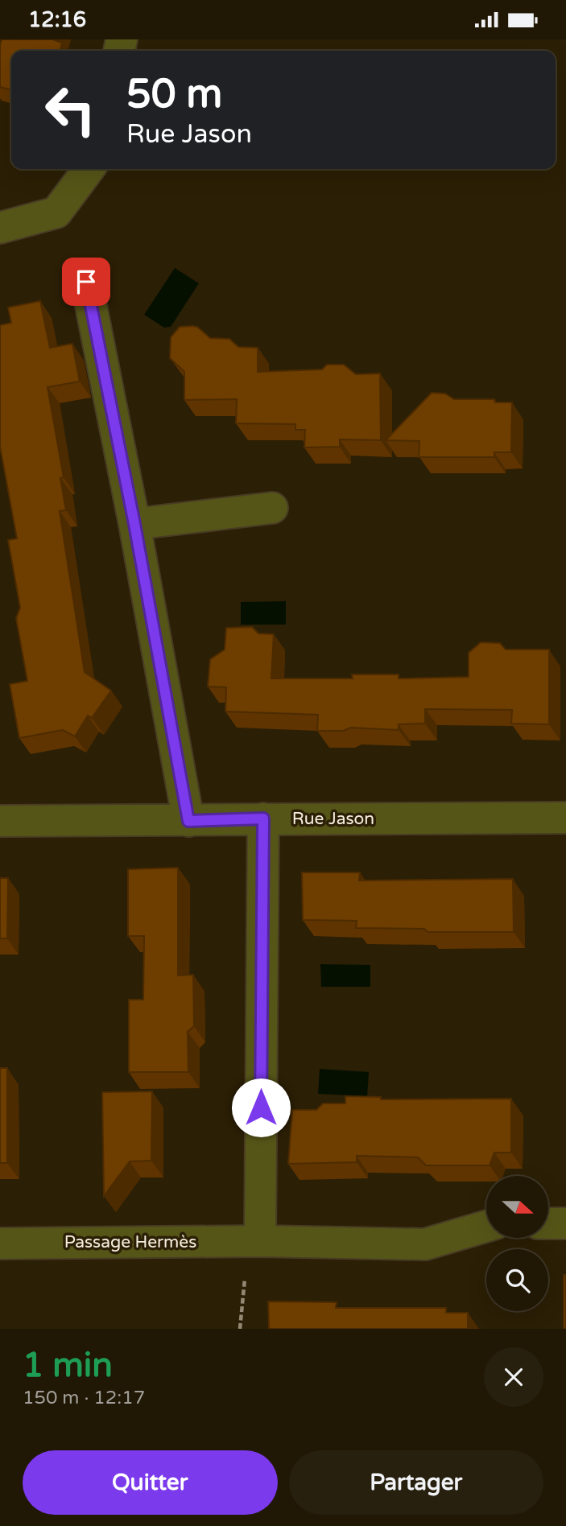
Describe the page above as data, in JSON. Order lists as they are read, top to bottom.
{
  "streets": {
    "street": ["Rue Jason", "Passage Hermès"]
  },
  "north": "right",
  "page": {
    "status": "12:16",
    "turn": ["50 m", "Rue Jason"],
    "heading": ["1 min", "150 m · 12:17"],
    "buttons": ["Quitter", "Partager"]
  }
}
